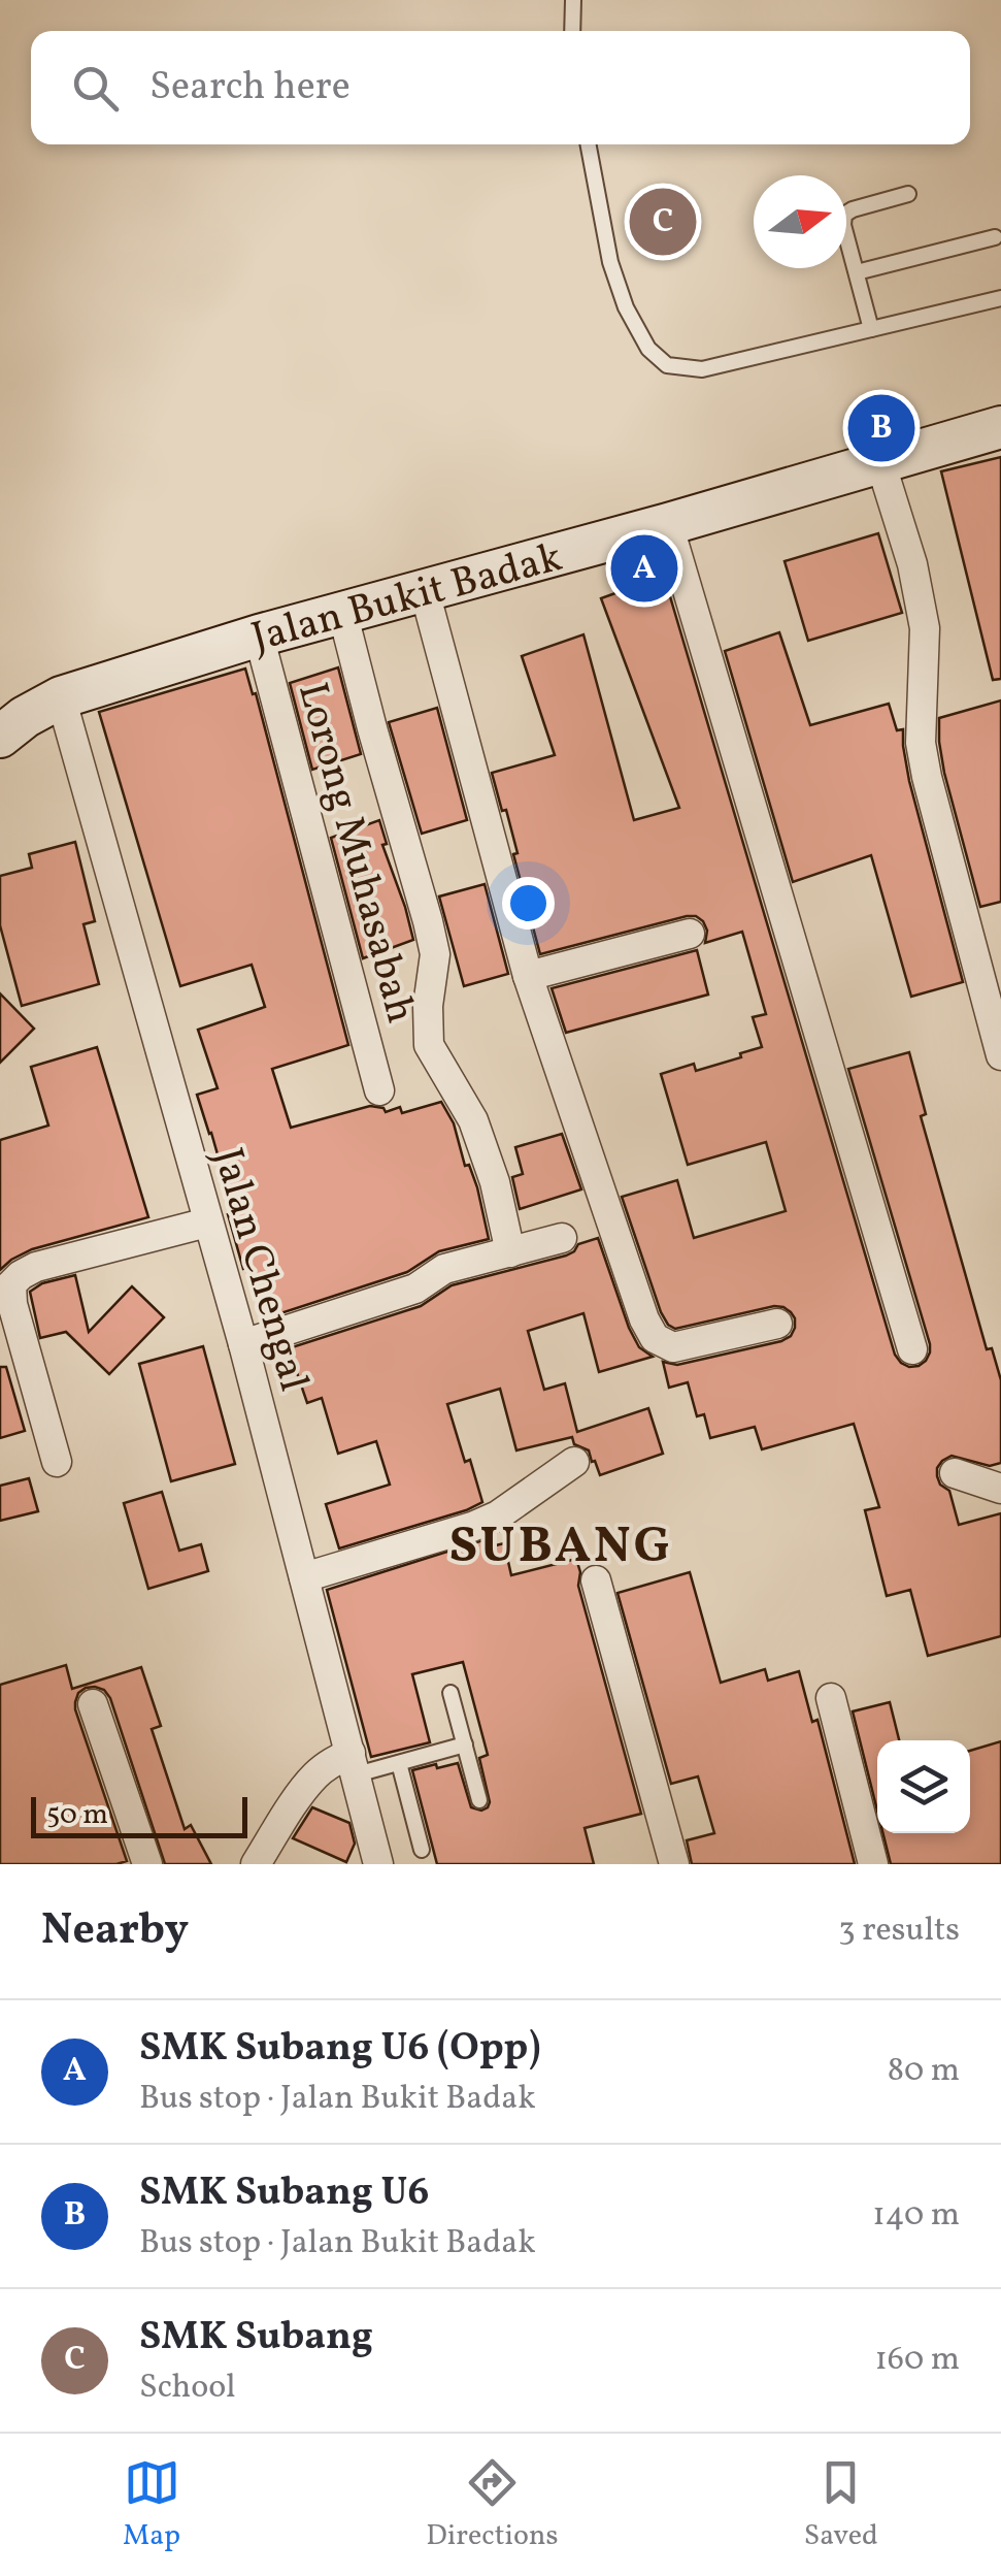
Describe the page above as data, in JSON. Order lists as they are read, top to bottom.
{
  "streets": {
    "main road": ["Jalan Bukit Badak"],
    "street": ["Lorong Muhasabah", "Jalan Chengal"]
  },
  "crossings": [
    ["Jalan Bukit Badak", "Lorong Muhasabah"],
    ["Jalan Bukit Badak", "Jalan Chengal"]
  ],
  "districts": ["SUBANG"],
  "scale_bar": "50 m",
  "north": "right",
  "page": {
    "search": "Search here",
    "pins": ["C", "B", "A"],
    "scale": "50 m",
    "heading": ["Nearby", "3 results"],
    "list": [
      {
        "mark": "A",
        "name": "SMK Subang U6 (Opp)",
        "note": "Bus stop · Jalan Bukit Badak",
        "value": "80 m"
      },
      {
        "mark": "B",
        "name": "SMK Subang U6",
        "note": "Bus stop · Jalan Bukit Badak",
        "value": "140 m"
      },
      {
        "mark": "C",
        "name": "SMK Subang",
        "note": "School",
        "value": "160 m"
      }
    ],
    "nav": ["Map", "Directions", "Saved"]
  }
}
